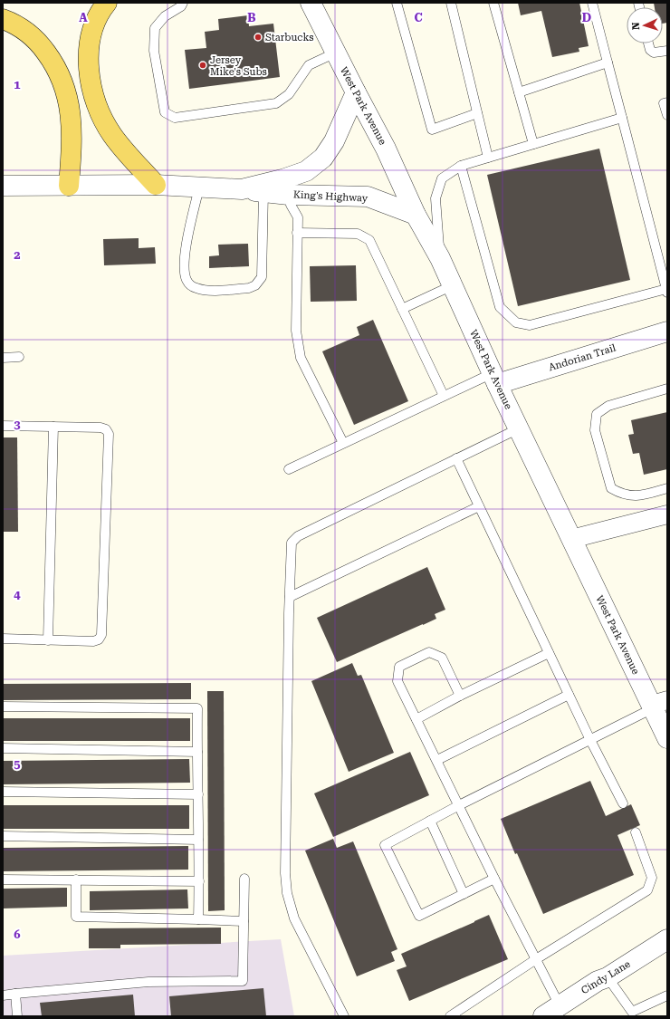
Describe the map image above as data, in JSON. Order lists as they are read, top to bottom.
{
  "streets": {
    "street": [
      "West Park Avenue",
      "King's Highway",
      "Andorian Trail",
      "Cindy Lane"
    ]
  },
  "crossings": [
    ["West Park Avenue", "King's Highway"],
    ["West Park Avenue", "Andorian Trail"]
  ],
  "places": ["Starbucks", "Jersey Mike's Subs"],
  "north": "left",
  "grid": {
    "columns": [
      "A",
      "B",
      "C",
      "D"
    ],
    "rows": [
      "1",
      "2",
      "3",
      "4",
      "5",
      "6"
    ]
  }
}
